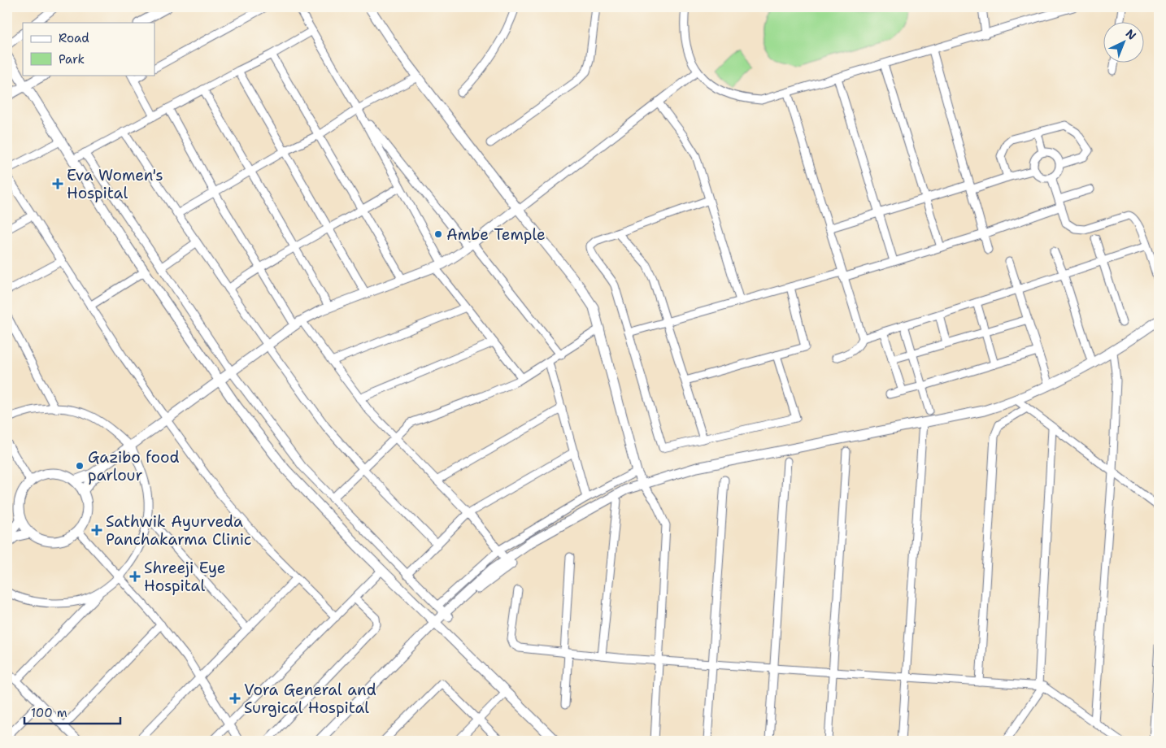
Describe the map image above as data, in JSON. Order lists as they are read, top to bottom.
{
  "places": {
    "health": [
      "Eva Women's Hospital",
      "Sathwik Ayurveda Panchakarma Clinic",
      "Shreeji Eye Hospital",
      "Vora General and Surgical Hospital"
    ],
    "other": ["Ambe Temple", "Gazibo food parlour"]
  },
  "legend": ["Road", "Park"],
  "scale_bar": "100 m",
  "north": "top right"
}
